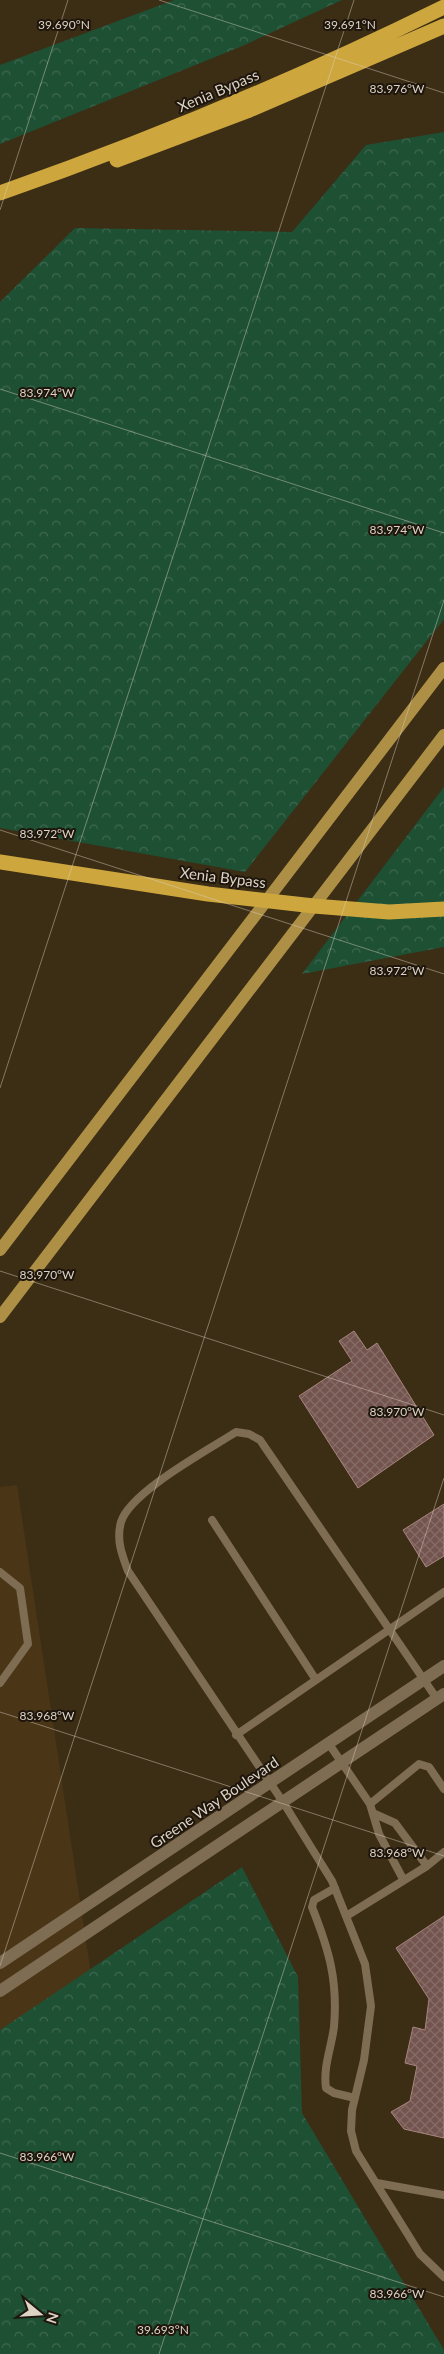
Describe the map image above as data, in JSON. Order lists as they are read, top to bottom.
{
  "streets": {
    "highway": ["Xenia Bypass"],
    "street": ["Greene Way Boulevard"]
  },
  "north": "right",
  "coordinates": [
    "39.690°N",
    "39.691°N",
    "83.976°W",
    "83.974°W",
    "83.972°W",
    "83.970°W",
    "83.968°W",
    "83.966°W",
    "39.693°N"
  ]
}
